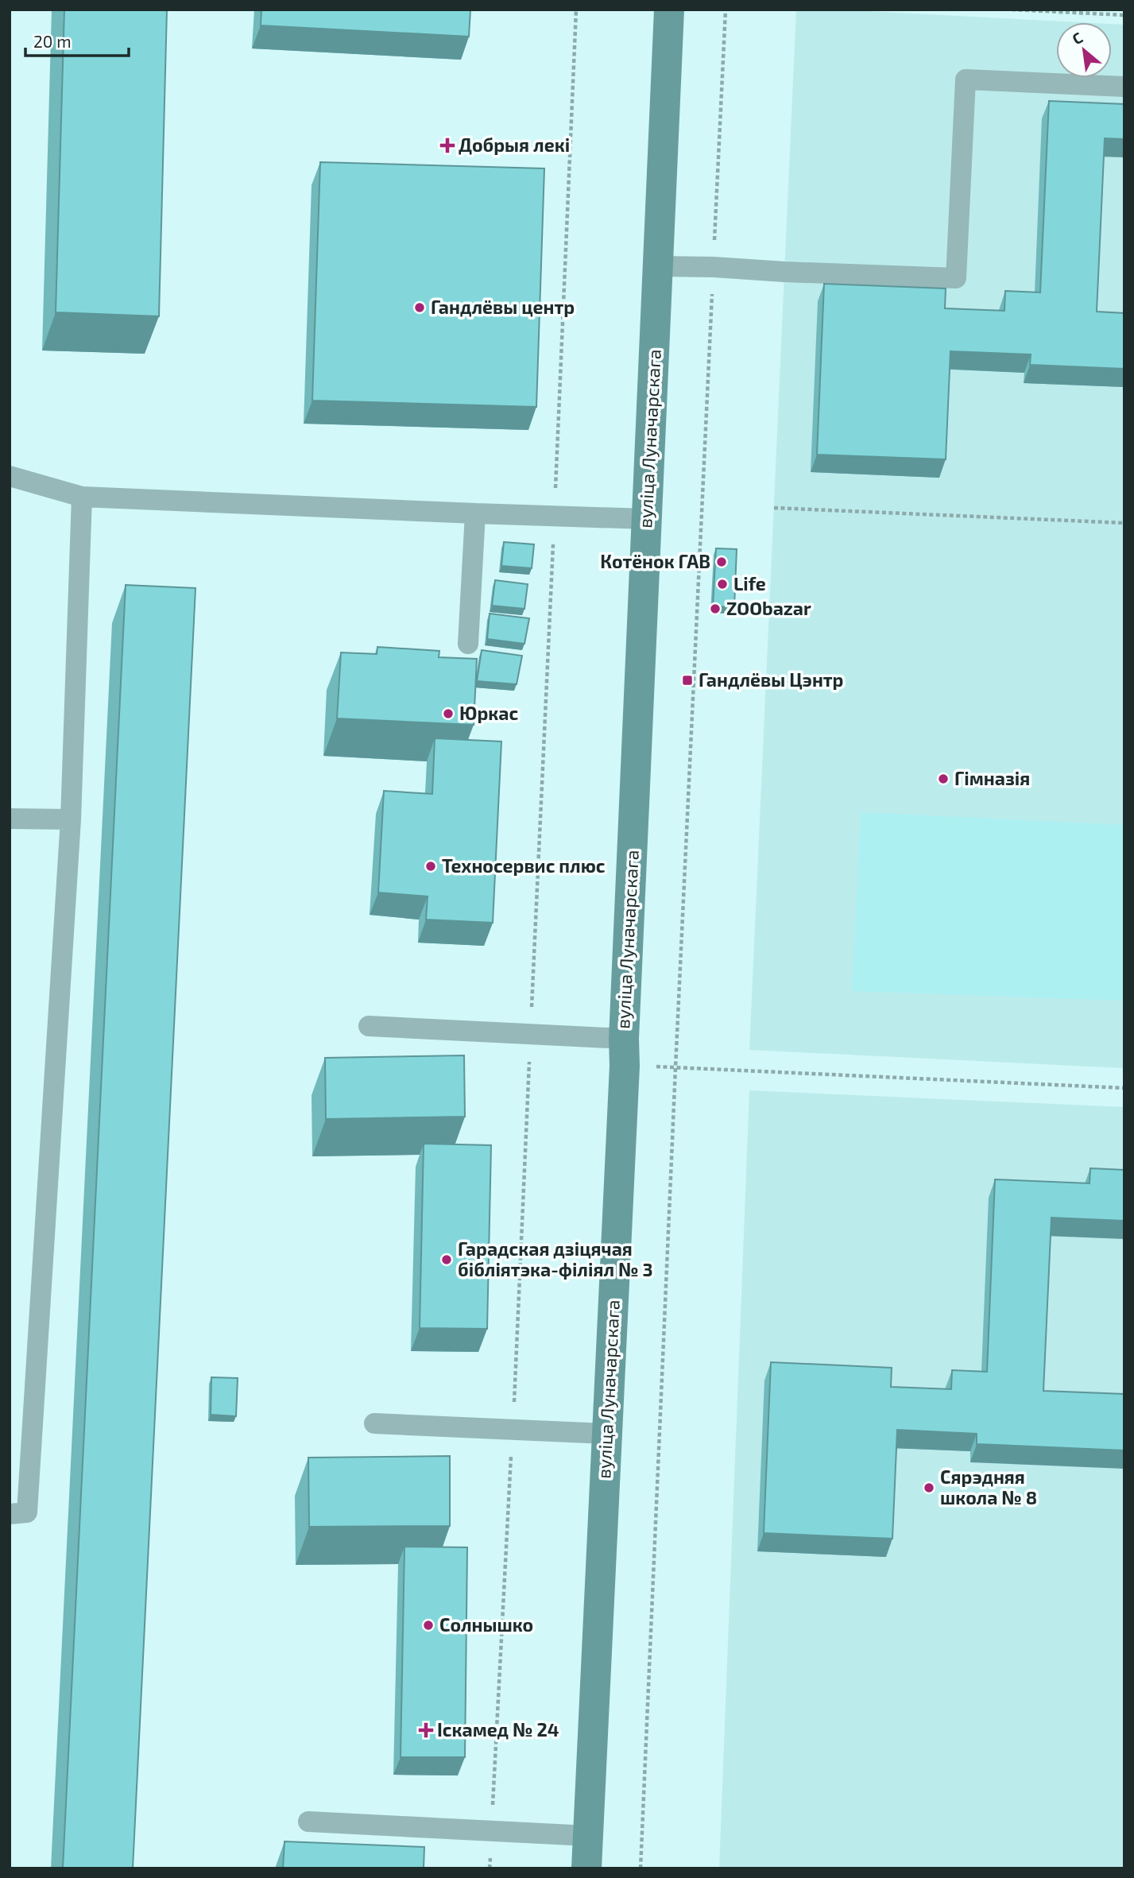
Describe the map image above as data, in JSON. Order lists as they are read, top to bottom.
{
  "streets": {
    "street": ["вуліца Луначарскага"]
  },
  "places": {
    "health": ["Добрыя лекі", "Іскамед № 24"],
    "other": [
      "Гандлёвы центр",
      "Котёнок ГАВ",
      "Life",
      "ZOObazar",
      "Юркас",
      "Гімназія",
      "Техносервис плюс",
      "Гарадская дзіцячая бібліятэка-філіял № 3",
      "Сярэдняя школа № 8",
      "Солнышко"
    ],
    "transit": ["Гандлёвы Цэнтр"]
  },
  "scale_bar": "20 m",
  "north": "top left"
}
